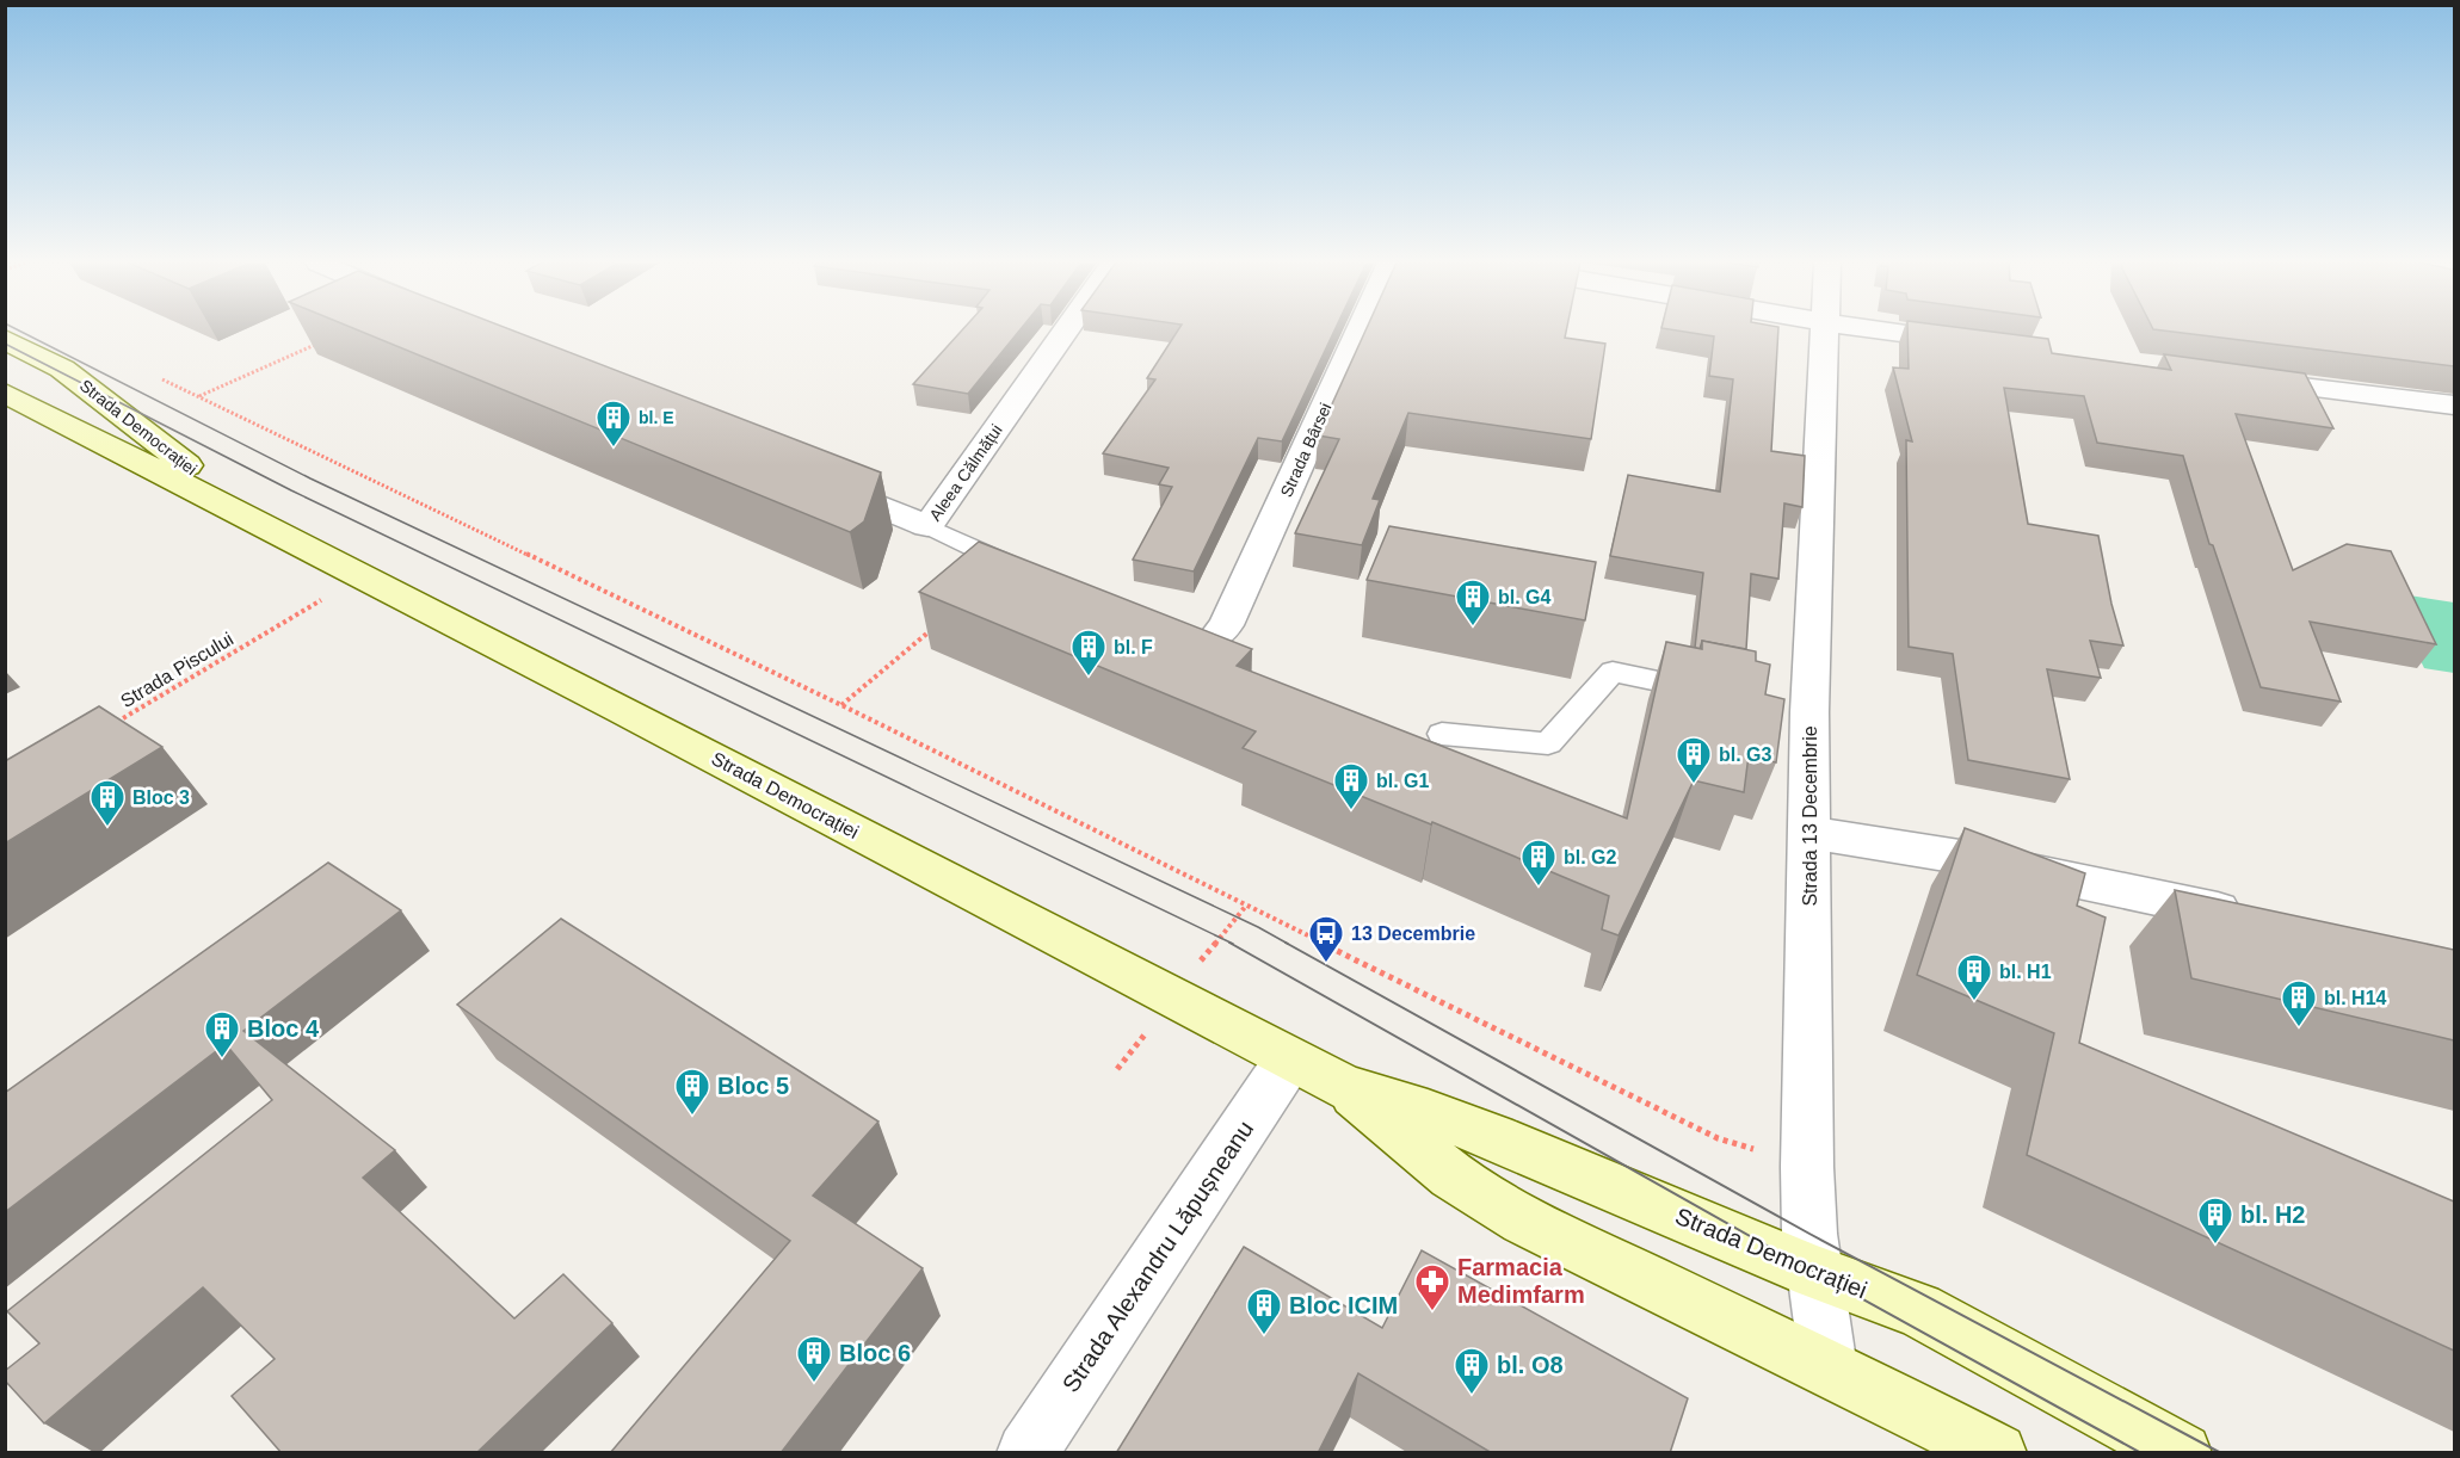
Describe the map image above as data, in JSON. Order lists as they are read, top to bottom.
{
  "streets": {
    "main road": ["Strada Democrației"],
    "street": [
      "Strada Bârsei",
      "Aleea Călmățui",
      "Strada 13 Decembrie",
      "Strada Alexandru Lăpușneanu"
    ],
    "path": ["Strada Piscului"]
  },
  "crossings": [
    ["Strada Democrației", "Strada Piscului"],
    ["Strada Democrației", "Strada 13 Decembrie"],
    ["Strada Democrației", "Strada Alexandru Lăpușneanu"]
  ],
  "places": {
    "building": [
      "bl. E",
      "bl. G4",
      "bl. F",
      "bl. G3",
      "bl. G1",
      "Bloc 3",
      "bl. G2",
      "bl. H1",
      "bl. H14",
      "Bloc 4",
      "Bloc 5",
      "bl. H2",
      "Bloc ICIM",
      "Bloc 6",
      "bl. O8"
    ],
    "bus stop": ["13 Decembrie"],
    "pharmacy": ["Farmacia Medimfarm"]
  }
}
